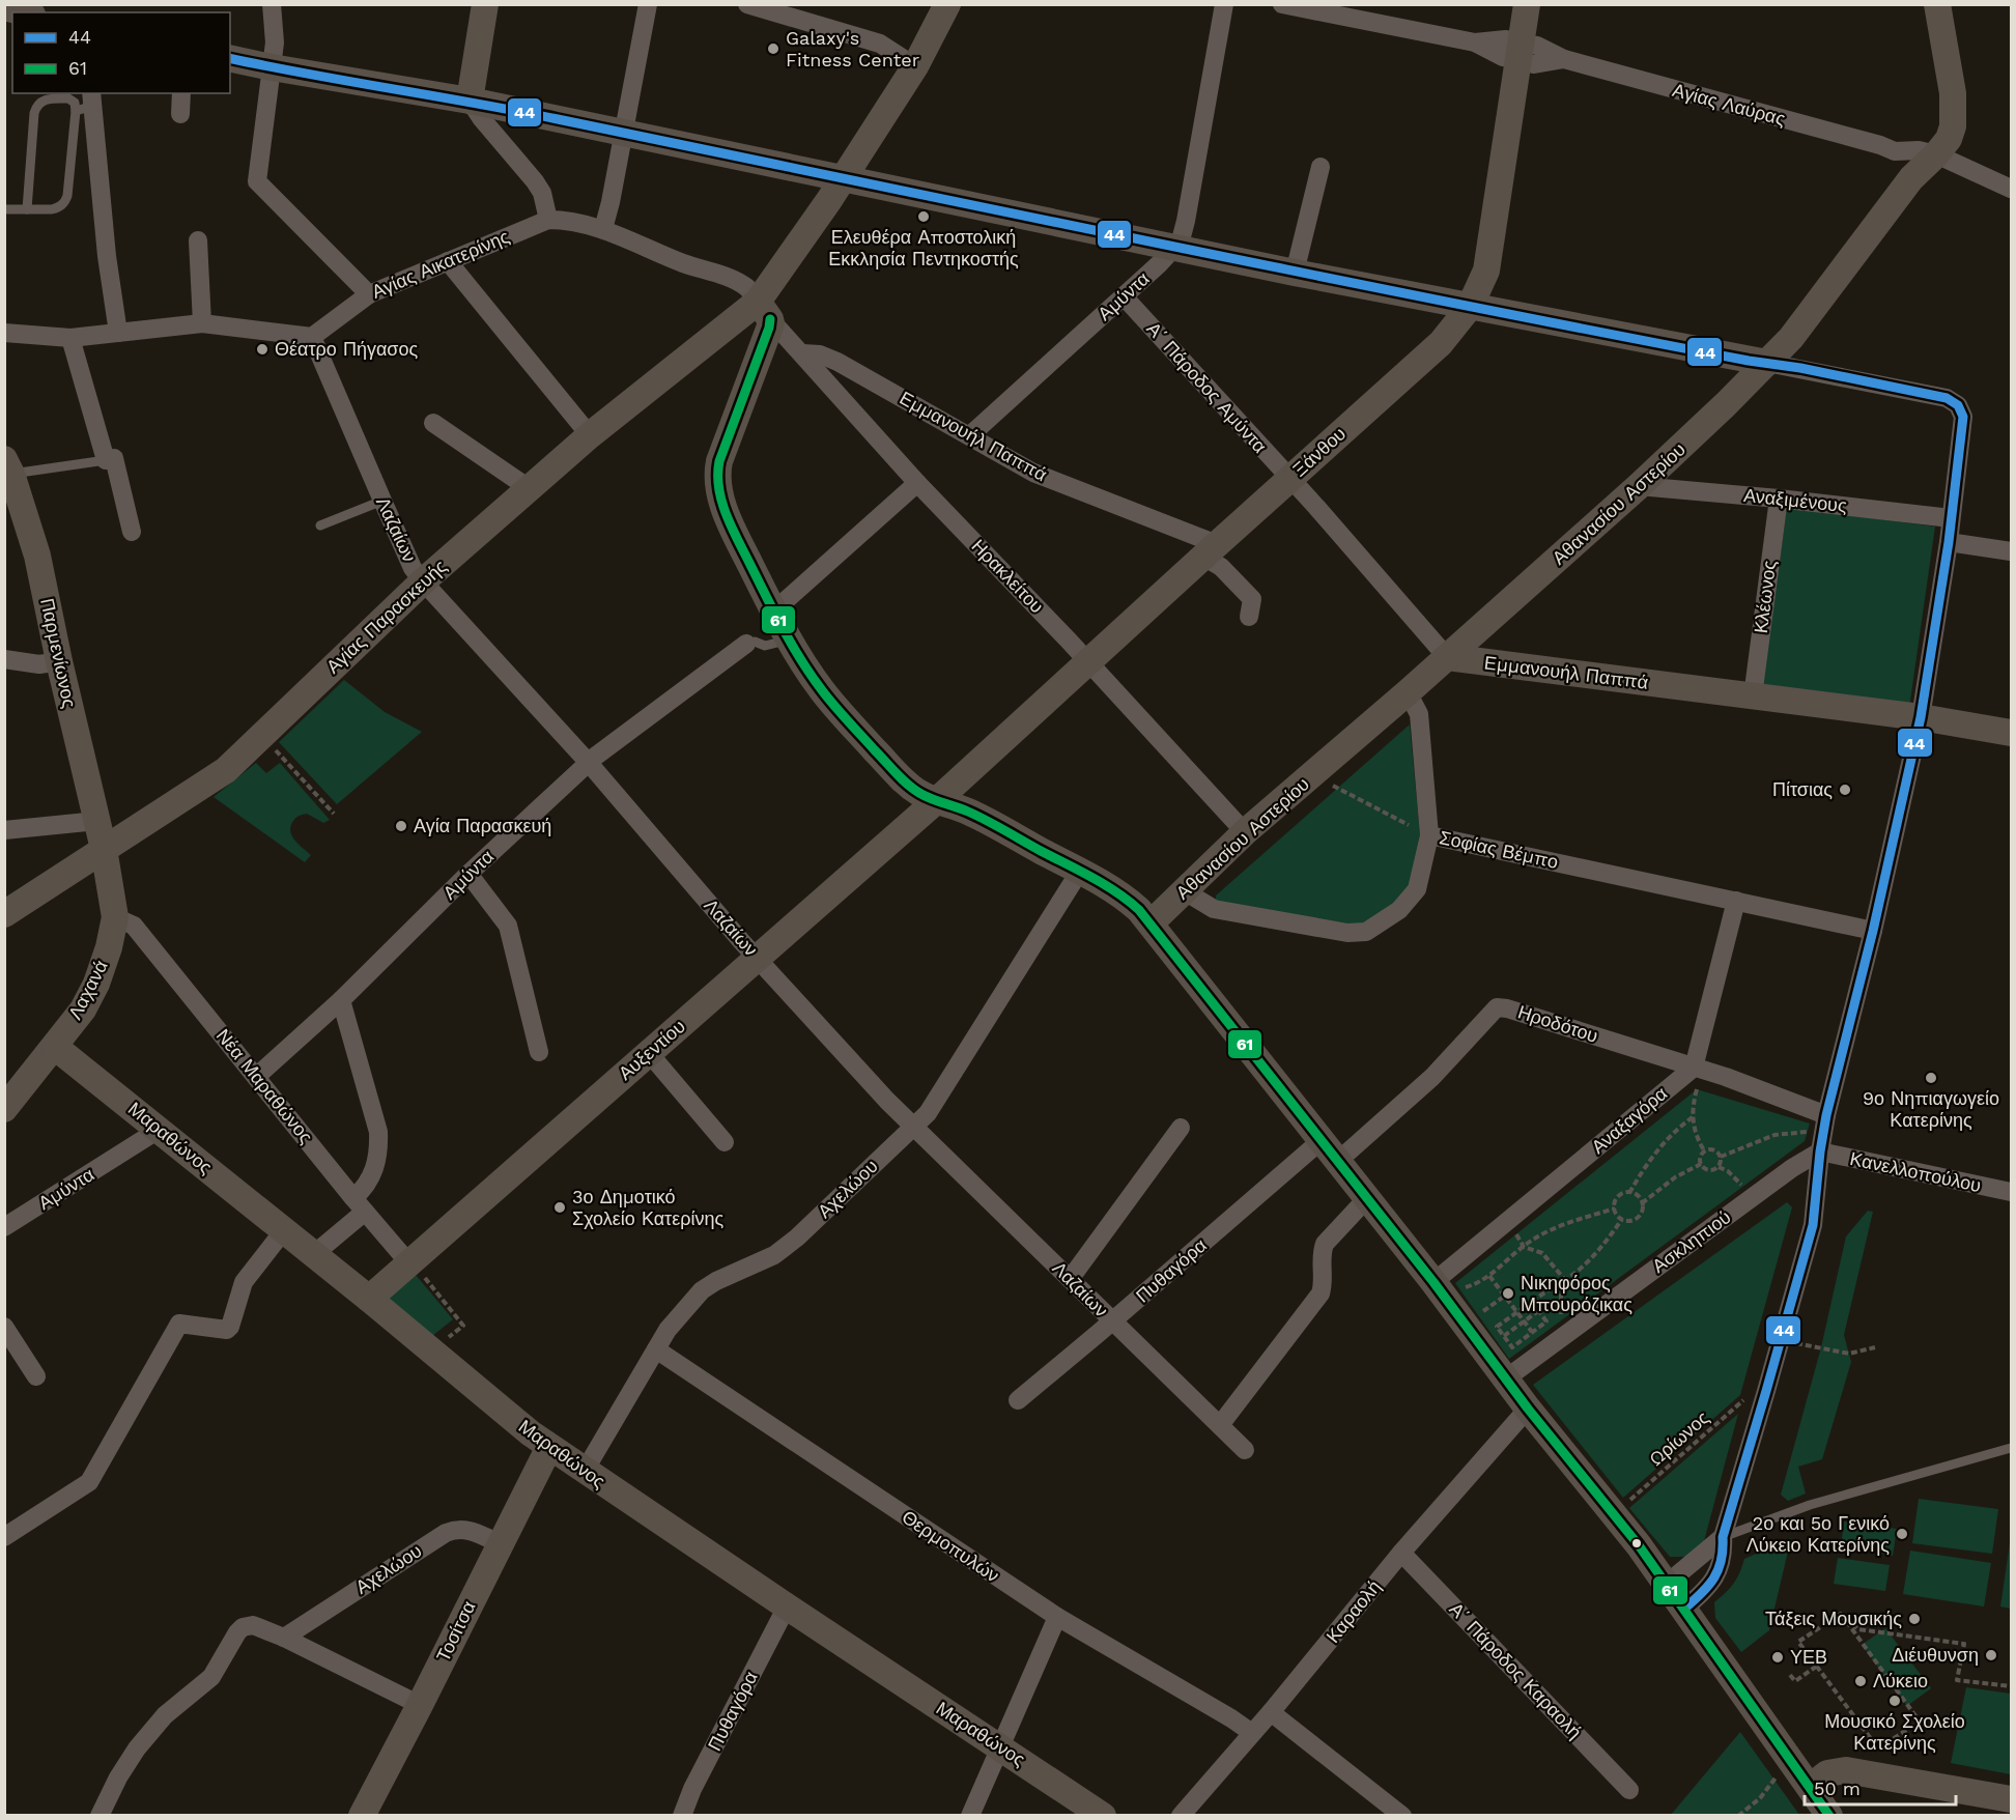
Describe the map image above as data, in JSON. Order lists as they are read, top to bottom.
{
  "streets": {
    "street": [
      "Αγίας Λαύρας",
      "Αγίας Αικατερίνης",
      "Αμύντα",
      "Α΄ Πάροδος Αμύντα",
      "Εμμανουήλ Παππά",
      "Ξάνθου",
      "Αναξιμένους",
      "Αθανασίου Αστερίου",
      "Λαζαίων",
      "Ηρακλείτου",
      "Κλέωνος",
      "Αγίας Παρασκευής",
      "Παρμενίωνος",
      "Σοφίας Βέμπο",
      "Λαχανά",
      "Ηροδότου",
      "Αυξεντίου",
      "Νέα Μαραθώνος",
      "Αναξαγόρα",
      "Μαραθώνος",
      "Κανελλοπούλου",
      "Αχελώου",
      "Ασκληπιού",
      "Πυθαγόρα",
      "Θερμοπυλών",
      "Καραολή",
      "Τοσίτσα",
      "Α΄ Πάροδος Καραολή"
    ],
    "path": ["Ωρίωνος"]
  },
  "crossings": [
    ["Αγίας Λαύρας", "Ξάνθου"],
    ["Αγίας Λαύρας", "Αθανασίου Αστερίου"],
    ["Αγίας Αικατερίνης", "Λαζαίων"],
    ["Αγίας Αικατερίνης", "Ηρακλείτου"],
    ["Αγίας Αικατερίνης", "Αγίας Παρασκευής"],
    ["Αμύντα", "Α΄ Πάροδος Αμύντα"],
    ["Αμύντα", "Εμμανουήλ Παππά"],
    ["Αμύντα", "Λαζαίων"],
    ["Αμύντα", "Νέα Μαραθώνος"],
    ["Αμύντα", "Μαραθώνος"],
    ["Α΄ Πάροδος Αμύντα", "Ξάνθου"],
    ["Εμμανουήλ Παππά", "Ξάνθου"],
    ["Εμμανουήλ Παππά", "Αθανασίου Αστερίου"],
    ["Εμμανουήλ Παππά", "Ηρακλείτου"],
    ["Εμμανουήλ Παππά", "Κλέωνος"],
    ["Ξάνθου", "Ηρακλείτου"],
    ["Ξάνθου", "Αυξεντίου"],
    ["Αναξιμένους", "Αθανασίου Αστερίου"],
    ["Αναξιμένους", "Κλέωνος"],
    ["Αθανασίου Αστερίου", "Ηρακλείτου"],
    ["Αθανασίου Αστερίου", "Σοφίας Βέμπο"],
    ["Λαζαίων", "Αγίας Παρασκευής"],
    ["Λαζαίων", "Αυξεντίου"],
    ["Λαζαίων", "Αχελώου"],
    ["Λαζαίων", "Πυθαγόρα"],
    ["Ηρακλείτου", "Αγίας Παρασκευής"],
    ["Αγίας Παρασκευής", "Παρμενίωνος"],
    ["Αγίας Παρασκευής", "Λαχανά"],
    ["Παρμενίωνος", "Λαχανά"],
    ["Λαχανά", "Νέα Μαραθώνος"],
    ["Λαχανά", "Μαραθώνος"],
    ["Ηροδότου", "Αναξαγόρα"],
    ["Αυξεντίου", "Νέα Μαραθώνος"],
    ["Αυξεντίου", "Μαραθώνος"],
    ["Μαραθώνος", "Αχελώου"],
    ["Μαραθώνος", "Πυθαγόρα"],
    ["Μαραθώνος", "Τοσίτσα"],
    ["Κανελλοπούλου", "Ασκληπιού"],
    ["Αχελώου", "Θερμοπυλών"],
    ["Αχελώου", "Τοσίτσα"],
    ["Θερμοπυλών", "Καραολή"],
    ["Καραολή", "Α΄ Πάροδος Καραολή"]
  ],
  "places": [
    "Galaxy's Fitness Center",
    "Ελευθέρα Αποστολική Εκκλησία Πεντηκοστής",
    "Θέατρο Πήγασος",
    "Πίτσιας",
    "Αγία Παρασκευή",
    "9ο Νηπιαγωγείο Κατερίνης",
    "3ο Δημοτικό Σχολείο Κατερίνης",
    "Νικηφόρος Μπουρόζικας",
    "2ο και 5ο Γενικό Λύκειο Κατερίνης",
    "Τάξεις Μουσικής",
    "Διέυθυνση",
    "ΥΕΒ",
    "Λύκειο",
    "Μουσικό Σχολείο Κατερίνης"
  ],
  "lines": ["transit line 44", "transit line 61"],
  "legend": ["44", "61"],
  "scale_bar": "50 m"
}
